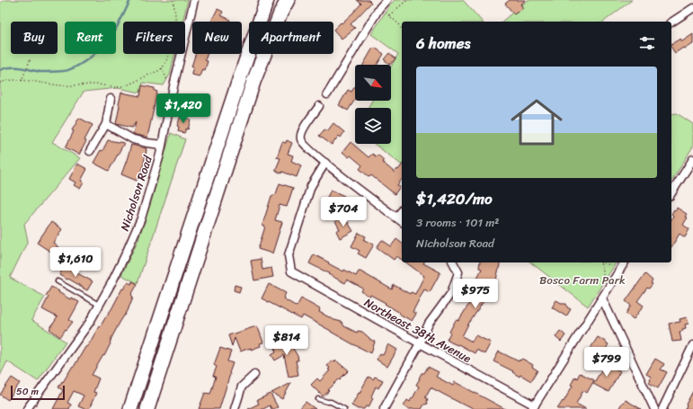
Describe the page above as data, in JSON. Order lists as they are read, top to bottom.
{
  "streets": {
    "street": ["Nicholson Road", "Northeast 38th Avenue"]
  },
  "parks": ["Bosco Farm Park"],
  "scale_bar": "50 m",
  "north": "bottom right",
  "page": {
    "chip": [
      "Buy",
      "Rent",
      "Filters",
      "New",
      "Apartment"
    ],
    "heading": "6 homes",
    "list": [
      {
        "name": "$1,420/mo",
        "note": "3 rooms · 101 m² · Nicholson Road"
      }
    ],
    "price": [
      "$1,420",
      "$704",
      "$1,610",
      "$975",
      "$814",
      "$799"
    ],
    "scale": "50 m"
  }
}
